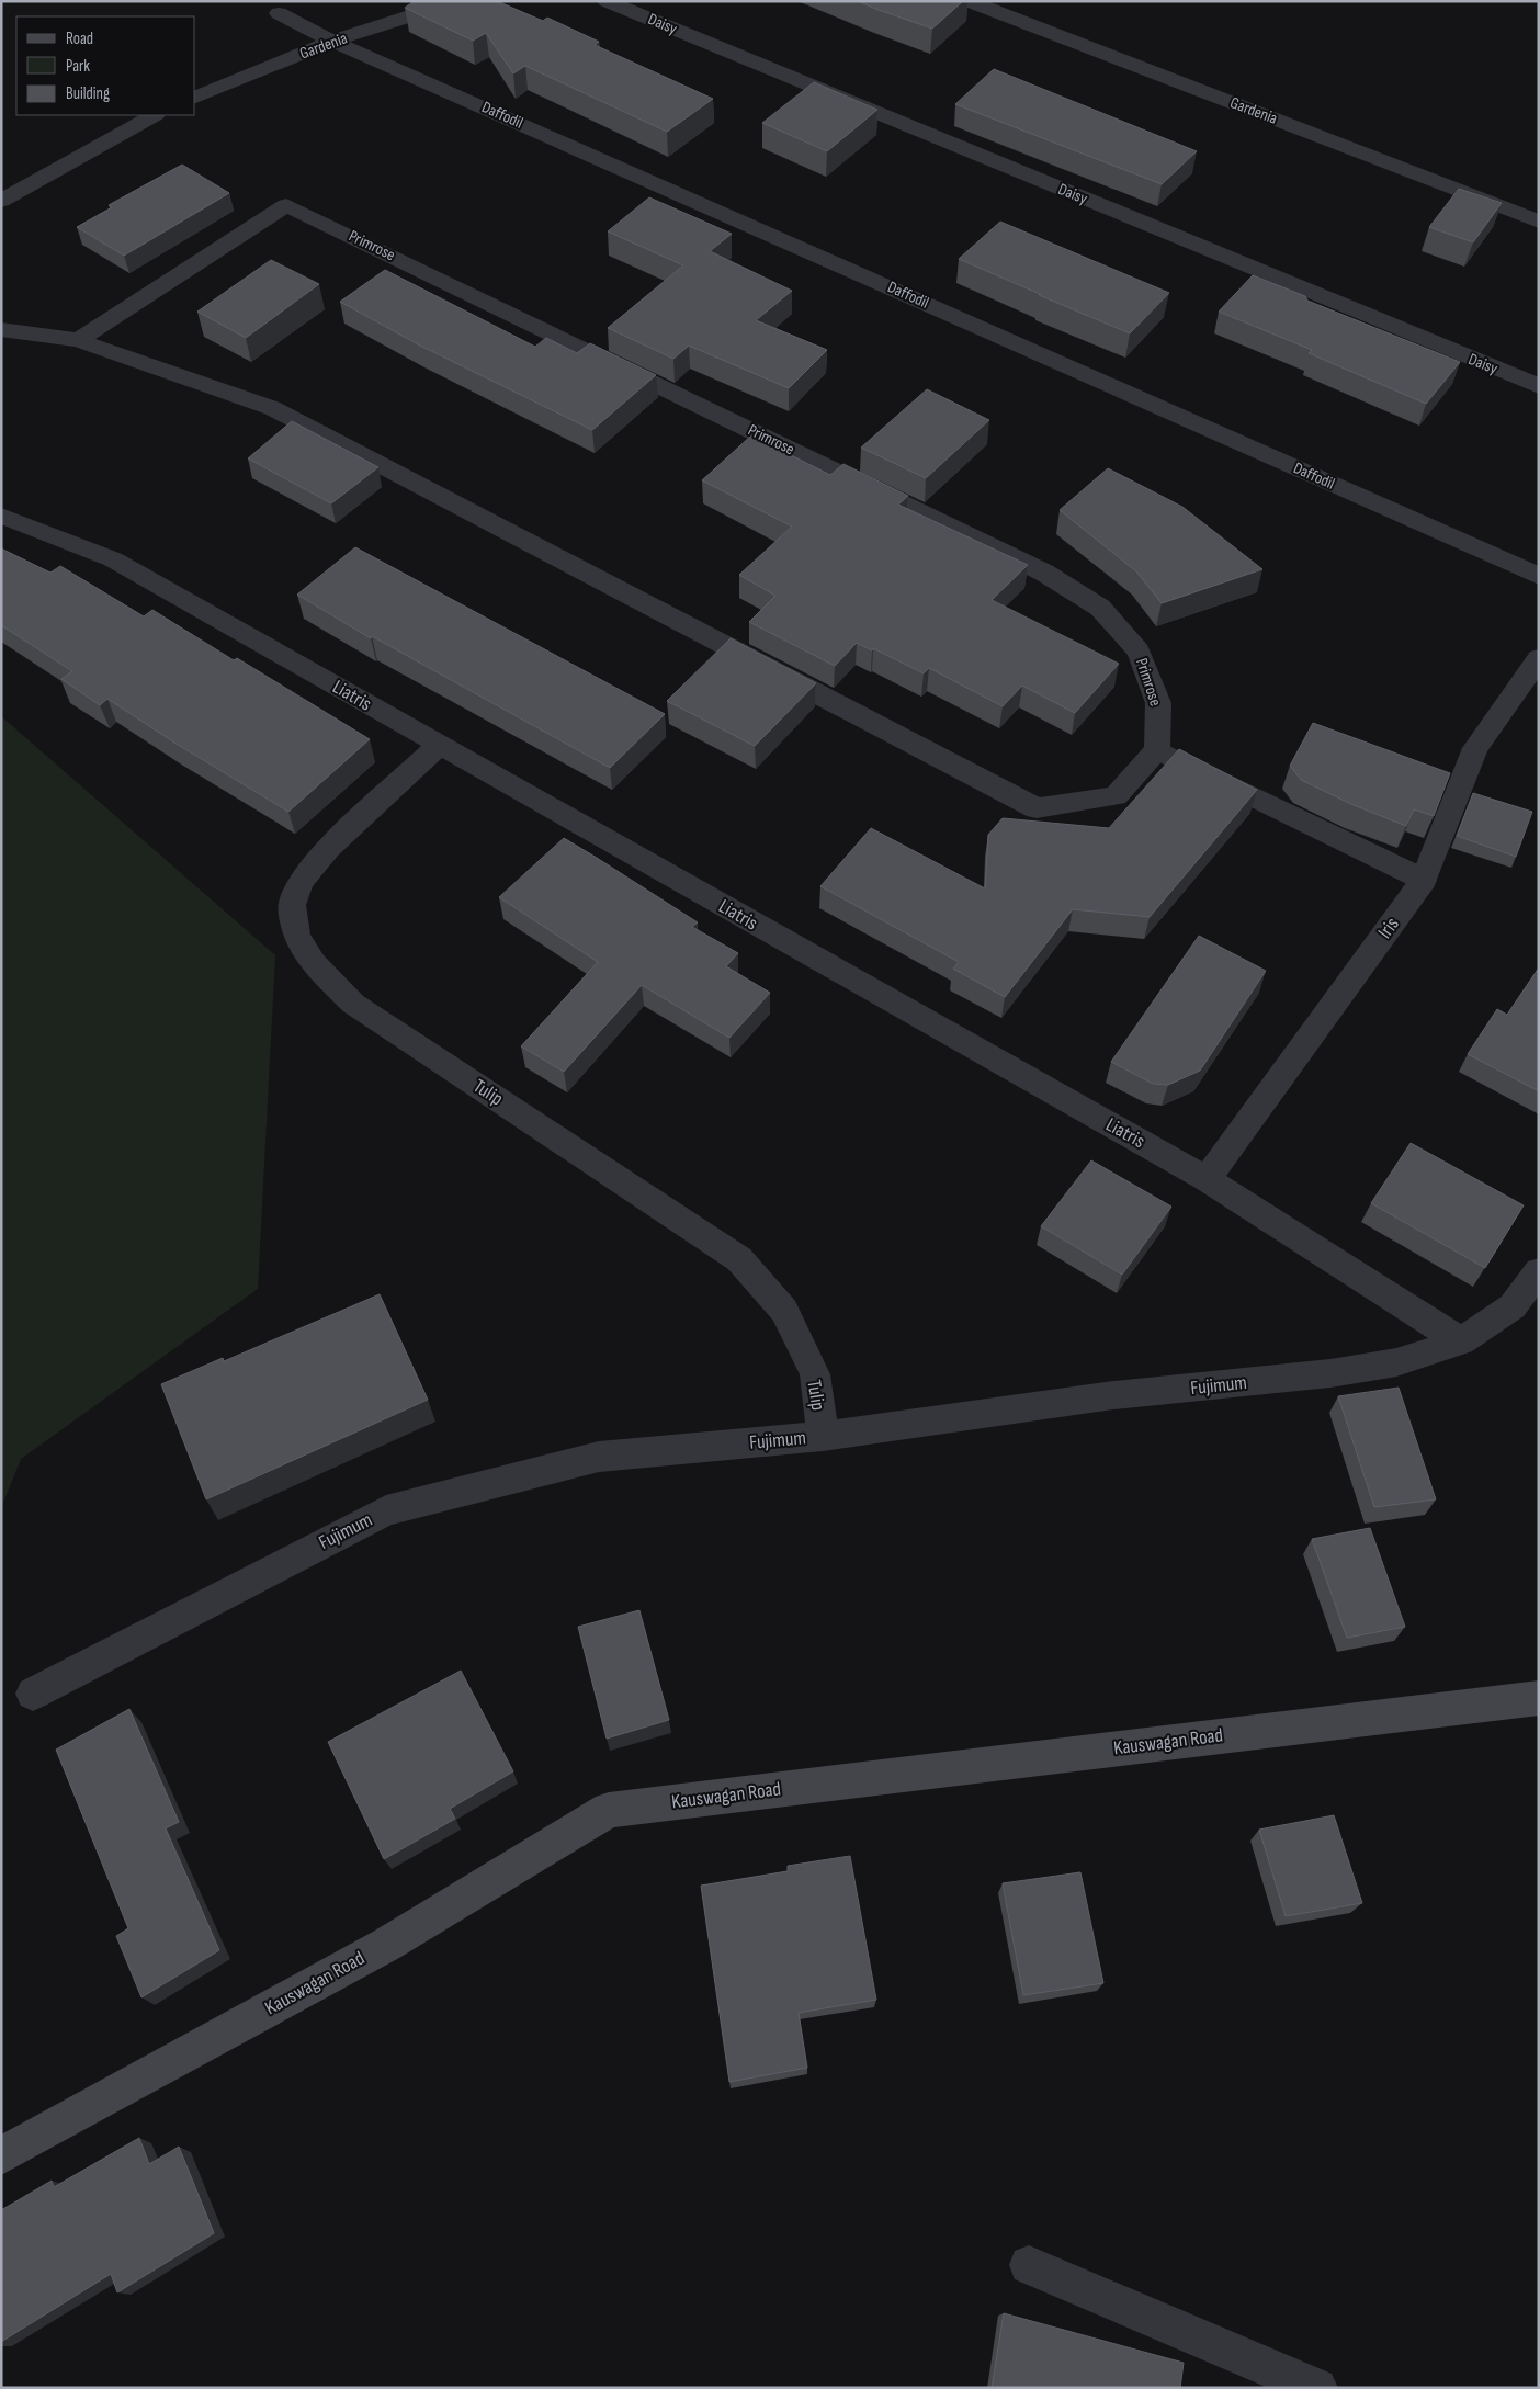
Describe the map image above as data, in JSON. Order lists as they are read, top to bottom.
{
  "streets": {
    "street": [
      "Daisy",
      "Gardenia",
      "Daffodil",
      "Primrose",
      "Liatris",
      "Iris",
      "Tulip",
      "Fujimum",
      "Kauswagan Road"
    ]
  },
  "crossings": [
    ["Gardenia", "Daffodil"],
    ["Liatris", "Iris"],
    ["Liatris", "Tulip"],
    ["Liatris", "Fujimum"],
    ["Tulip", "Fujimum"]
  ],
  "legend": ["Road", "Park", "Building"]
}
